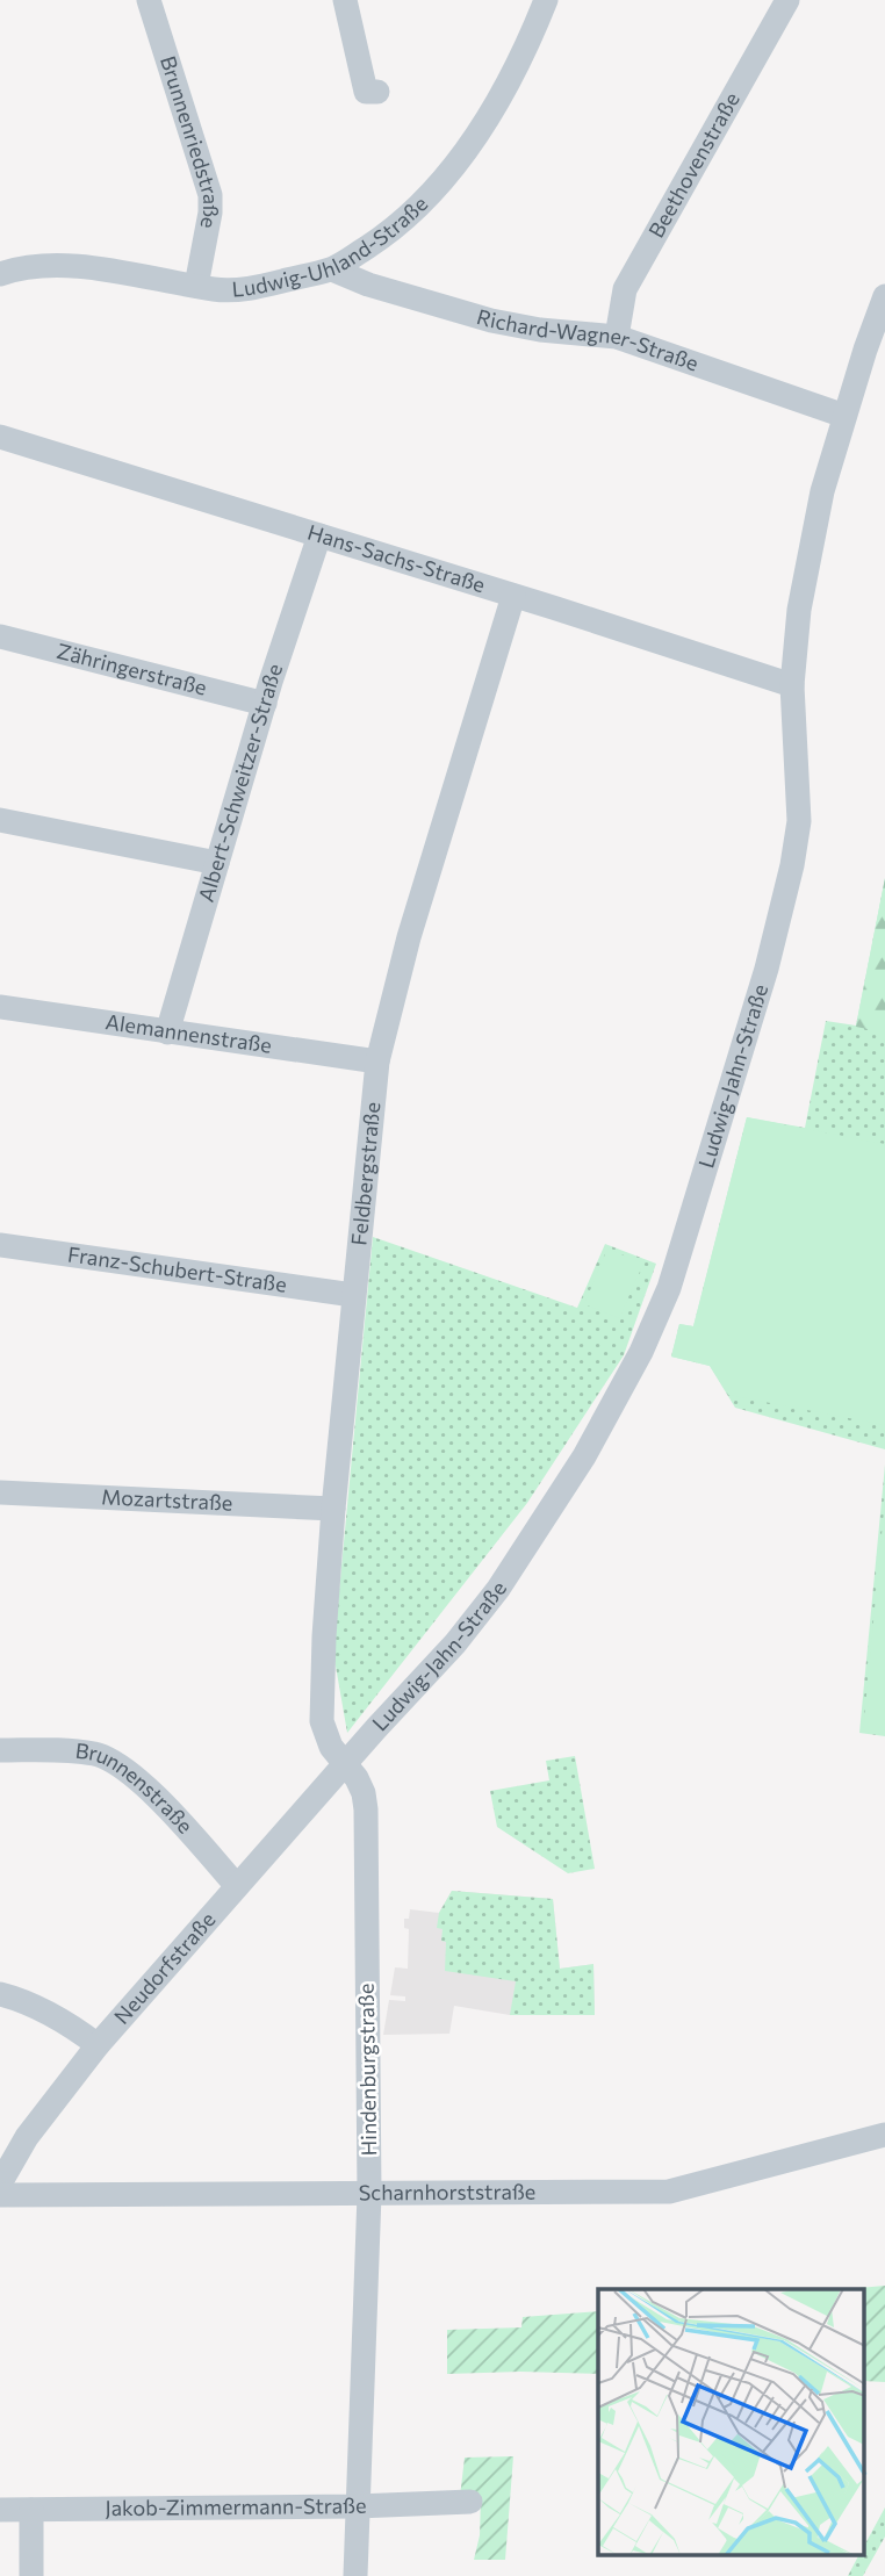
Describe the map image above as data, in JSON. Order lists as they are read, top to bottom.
{
  "streets": {
    "street": [
      "Brunnenriedstraße",
      "Beethovenstraße",
      "Ludwig-Uhland-Straße",
      "Richard-Wagner-Straße",
      "Hans-Sachs-Straße",
      "Zähringerstraße",
      "Albert-Schweitzer-Straße",
      "Alemannenstraße",
      "Ludwig-Jahn-Straße",
      "Feldbergstraße",
      "Franz-Schubert-Straße",
      "Mozartstraße",
      "Brunnenstraße",
      "Neudorfstraße",
      "Hindenburgstraße",
      "Scharnhorststraße",
      "Jakob-Zimmermann-Straße"
    ]
  },
  "crossings": [
    ["Brunnenriedstraße", "Ludwig-Uhland-Straße"],
    ["Beethovenstraße", "Richard-Wagner-Straße"],
    ["Ludwig-Uhland-Straße", "Richard-Wagner-Straße"],
    ["Richard-Wagner-Straße", "Ludwig-Jahn-Straße"],
    ["Hans-Sachs-Straße", "Albert-Schweitzer-Straße"],
    ["Hans-Sachs-Straße", "Ludwig-Jahn-Straße"],
    ["Hans-Sachs-Straße", "Feldbergstraße"],
    ["Zähringerstraße", "Albert-Schweitzer-Straße"],
    ["Albert-Schweitzer-Straße", "Alemannenstraße"],
    ["Alemannenstraße", "Feldbergstraße"],
    ["Ludwig-Jahn-Straße", "Feldbergstraße"],
    ["Ludwig-Jahn-Straße", "Neudorfstraße"],
    ["Ludwig-Jahn-Straße", "Hindenburgstraße"],
    ["Feldbergstraße", "Franz-Schubert-Straße"],
    ["Feldbergstraße", "Mozartstraße"],
    ["Feldbergstraße", "Neudorfstraße"],
    ["Feldbergstraße", "Hindenburgstraße"],
    ["Brunnenstraße", "Neudorfstraße"],
    ["Neudorfstraße", "Hindenburgstraße"],
    ["Hindenburgstraße", "Scharnhorststraße"],
    ["Hindenburgstraße", "Jakob-Zimmermann-Straße"]
  ]
}
